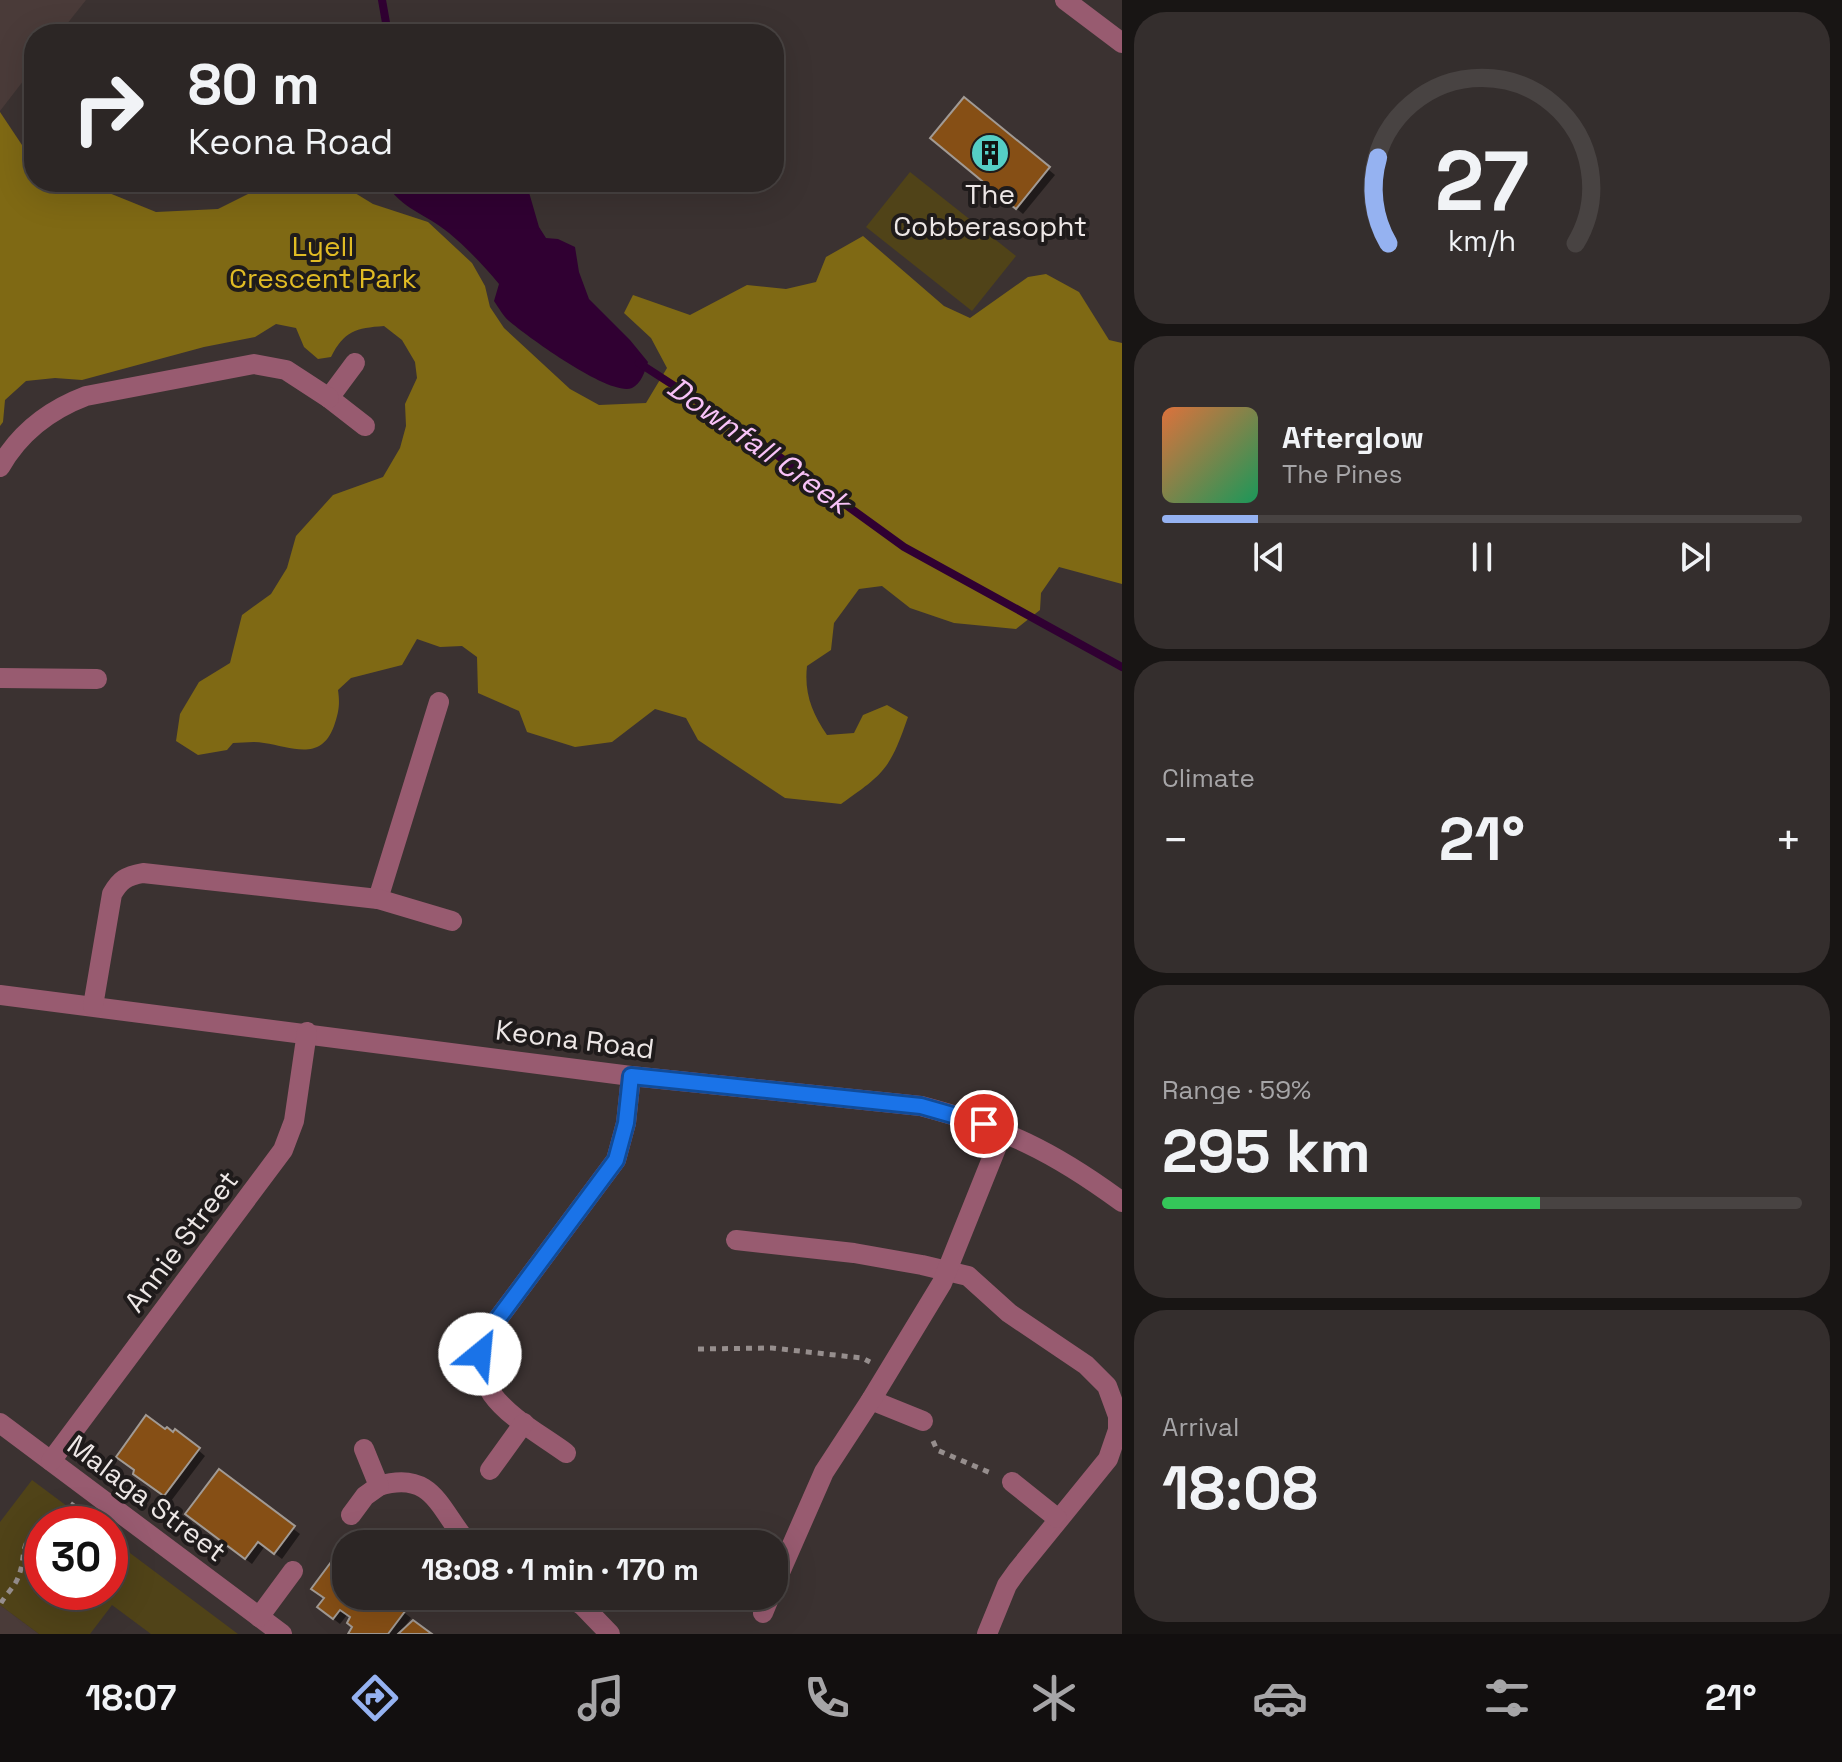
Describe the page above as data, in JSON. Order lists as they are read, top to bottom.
{
  "streets": {
    "street": ["Keona Road", "Annie Street", "Malaga Street"]
  },
  "crossings": [
    ["Keona Road", "Annie Street"],
    ["Annie Street", "Malaga Street"]
  ],
  "water": ["Downfall Creek"],
  "parks": ["Lyell Crescent Park"],
  "places": {
    "building": ["The Cobberasopht"]
  },
  "page": {
    "turn": ["80 m", "Keona Road"],
    "song": ["Afterglow", "The Pines"],
    "tile": [
      "Climate",
      ["Range · 59%", "295 km"],
      ["Arrival", "18:08"]
    ],
    "heat": ["−", "21°", "+"],
    "limit": "30",
    "trip": "18:08 · 1 min · 170 m",
    "tabs": ["18:07", "21°"],
    "gauge": ["27", "km/h"]
  }
}
